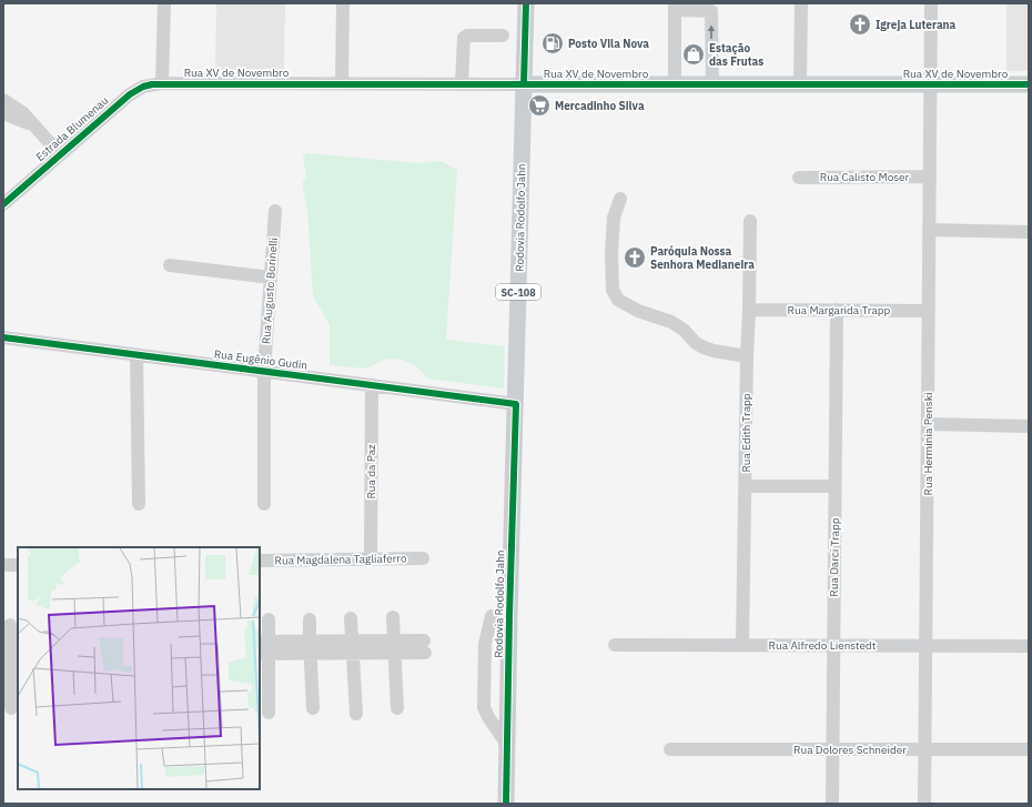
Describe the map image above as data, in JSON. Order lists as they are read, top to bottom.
{
  "streets": {
    "main road": ["Rua XV de Novembro", "Rodovia Rodolfo Jahn", "SC-108"],
    "street": [
      "Estrada Blumenau",
      "Rua Calisto Moser",
      "Rua Augusto Borinelli",
      "Rua Margarida Trapp",
      "Rua Eugênio Gudin",
      "Rua Edith Trapp",
      "Rua Hermínia Penski",
      "Rua da Paz",
      "Rua Darci Trapp",
      "Rua Magdalena Tagliaferro",
      "Rua Alfredo Lienstedt",
      "Rua Dolores Schneider"
    ]
  },
  "crossings": [
    ["Rua XV de Novembro", "Estrada Blumenau"],
    ["Rua XV de Novembro", "Rodovia Rodolfo Jahn"],
    ["Rua XV de Novembro", "Rua Hermínia Penski"],
    ["Rua Calisto Moser", "Rua Hermínia Penski"],
    ["Rodovia Rodolfo Jahn", "Rua Eugênio Gudin"],
    ["Rua Augusto Borinelli", "Rua Eugênio Gudin"],
    ["Rua Margarida Trapp", "Rua Edith Trapp"],
    ["Rua Margarida Trapp", "Rua Hermínia Penski"],
    ["Rua Margarida Trapp", "Rua Darci Trapp"],
    ["Rua Eugênio Gudin", "Rua da Paz"],
    ["Rua Edith Trapp", "Rua Alfredo Lienstedt"],
    ["Rua Hermínia Penski", "Rua Alfredo Lienstedt"],
    ["Rua Hermínia Penski", "Rua Dolores Schneider"],
    ["Rua da Paz", "Rua Magdalena Tagliaferro"],
    ["Rua Darci Trapp", "Rua Alfredo Lienstedt"],
    ["Rua Darci Trapp", "Rua Dolores Schneider"]
  ],
  "places": {
    "church": ["Igreja Luterana", "Paróquia Nossa Senhora Medianeira"],
    "fuel station": ["Posto Vila Nova"],
    "shop": ["Estação das Frutas"],
    "supermarket": ["Mercadinho Silva"]
  }
}
